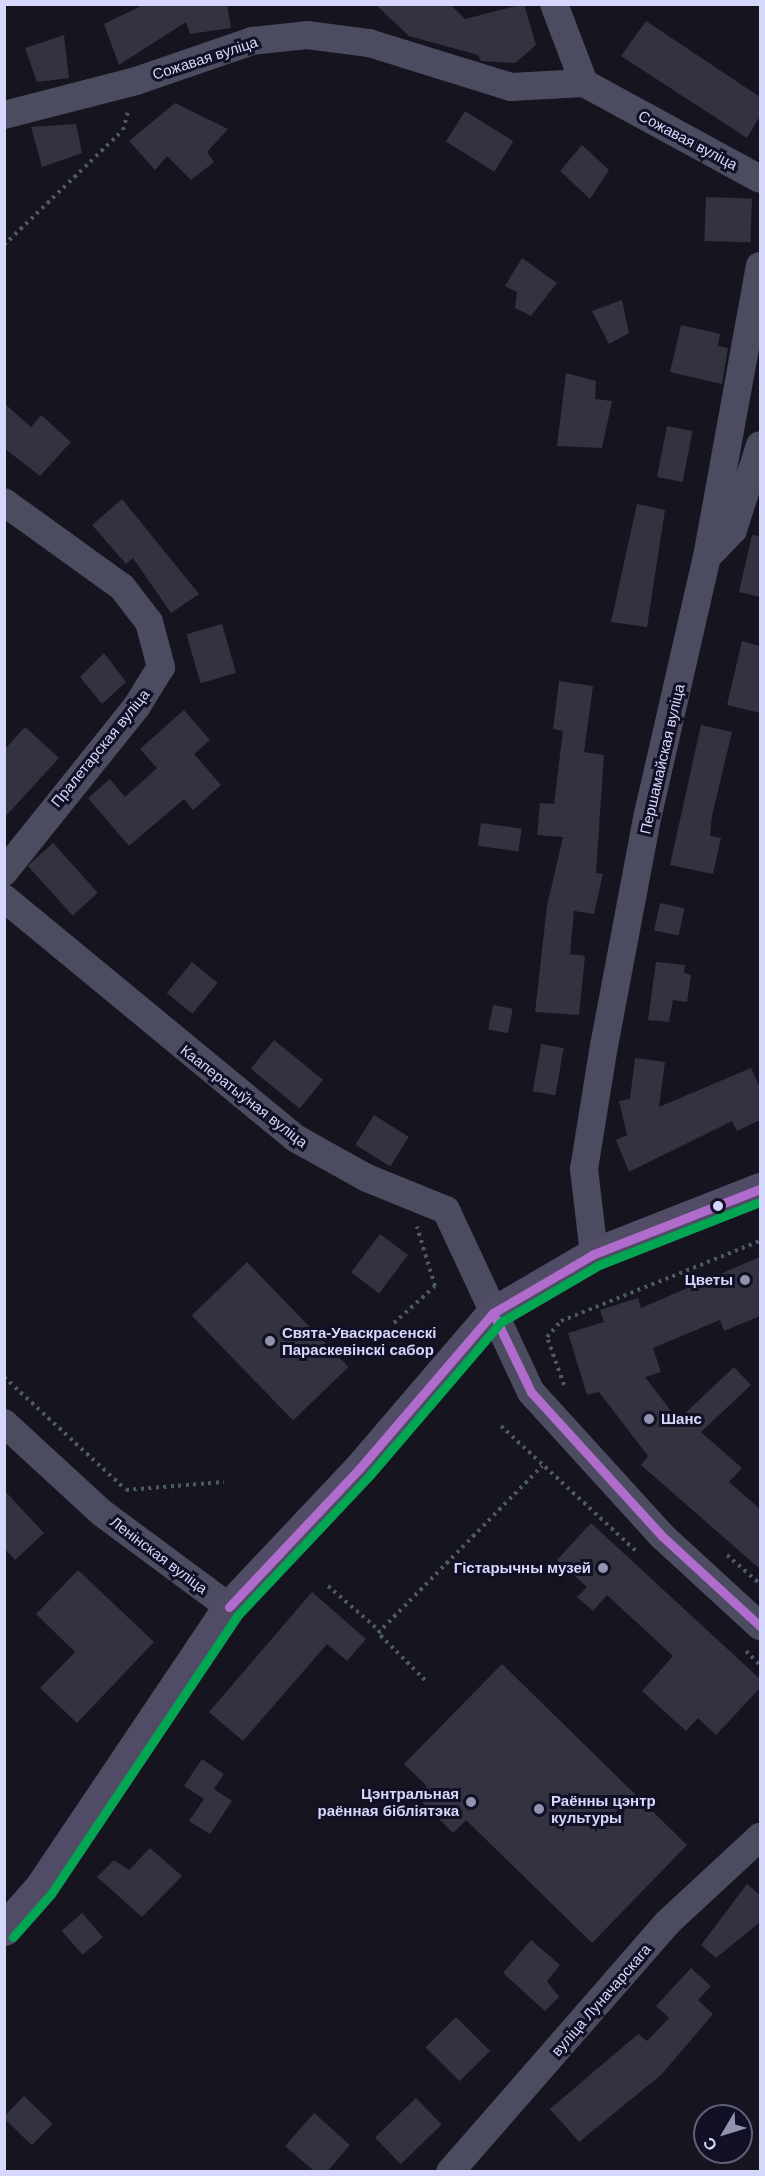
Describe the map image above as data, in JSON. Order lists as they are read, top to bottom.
{
  "streets": {
    "street": [
      "Сожавая вуліца",
      "Пралетарская вуліца",
      "Першамайская вуліца",
      "Кааператыўная вуліца",
      "Ленінская вуліца",
      "вуліца Луначарскага"
    ]
  },
  "places": [
    "Цветы",
    "Свята-Уваскрасенскі Параскевінскі сабор",
    "Шанс",
    "Гістарычны музей",
    "Цэнтральная раённая бібліятэка",
    "Раённы цэнтр культуры"
  ],
  "north": "bottom left"
}
